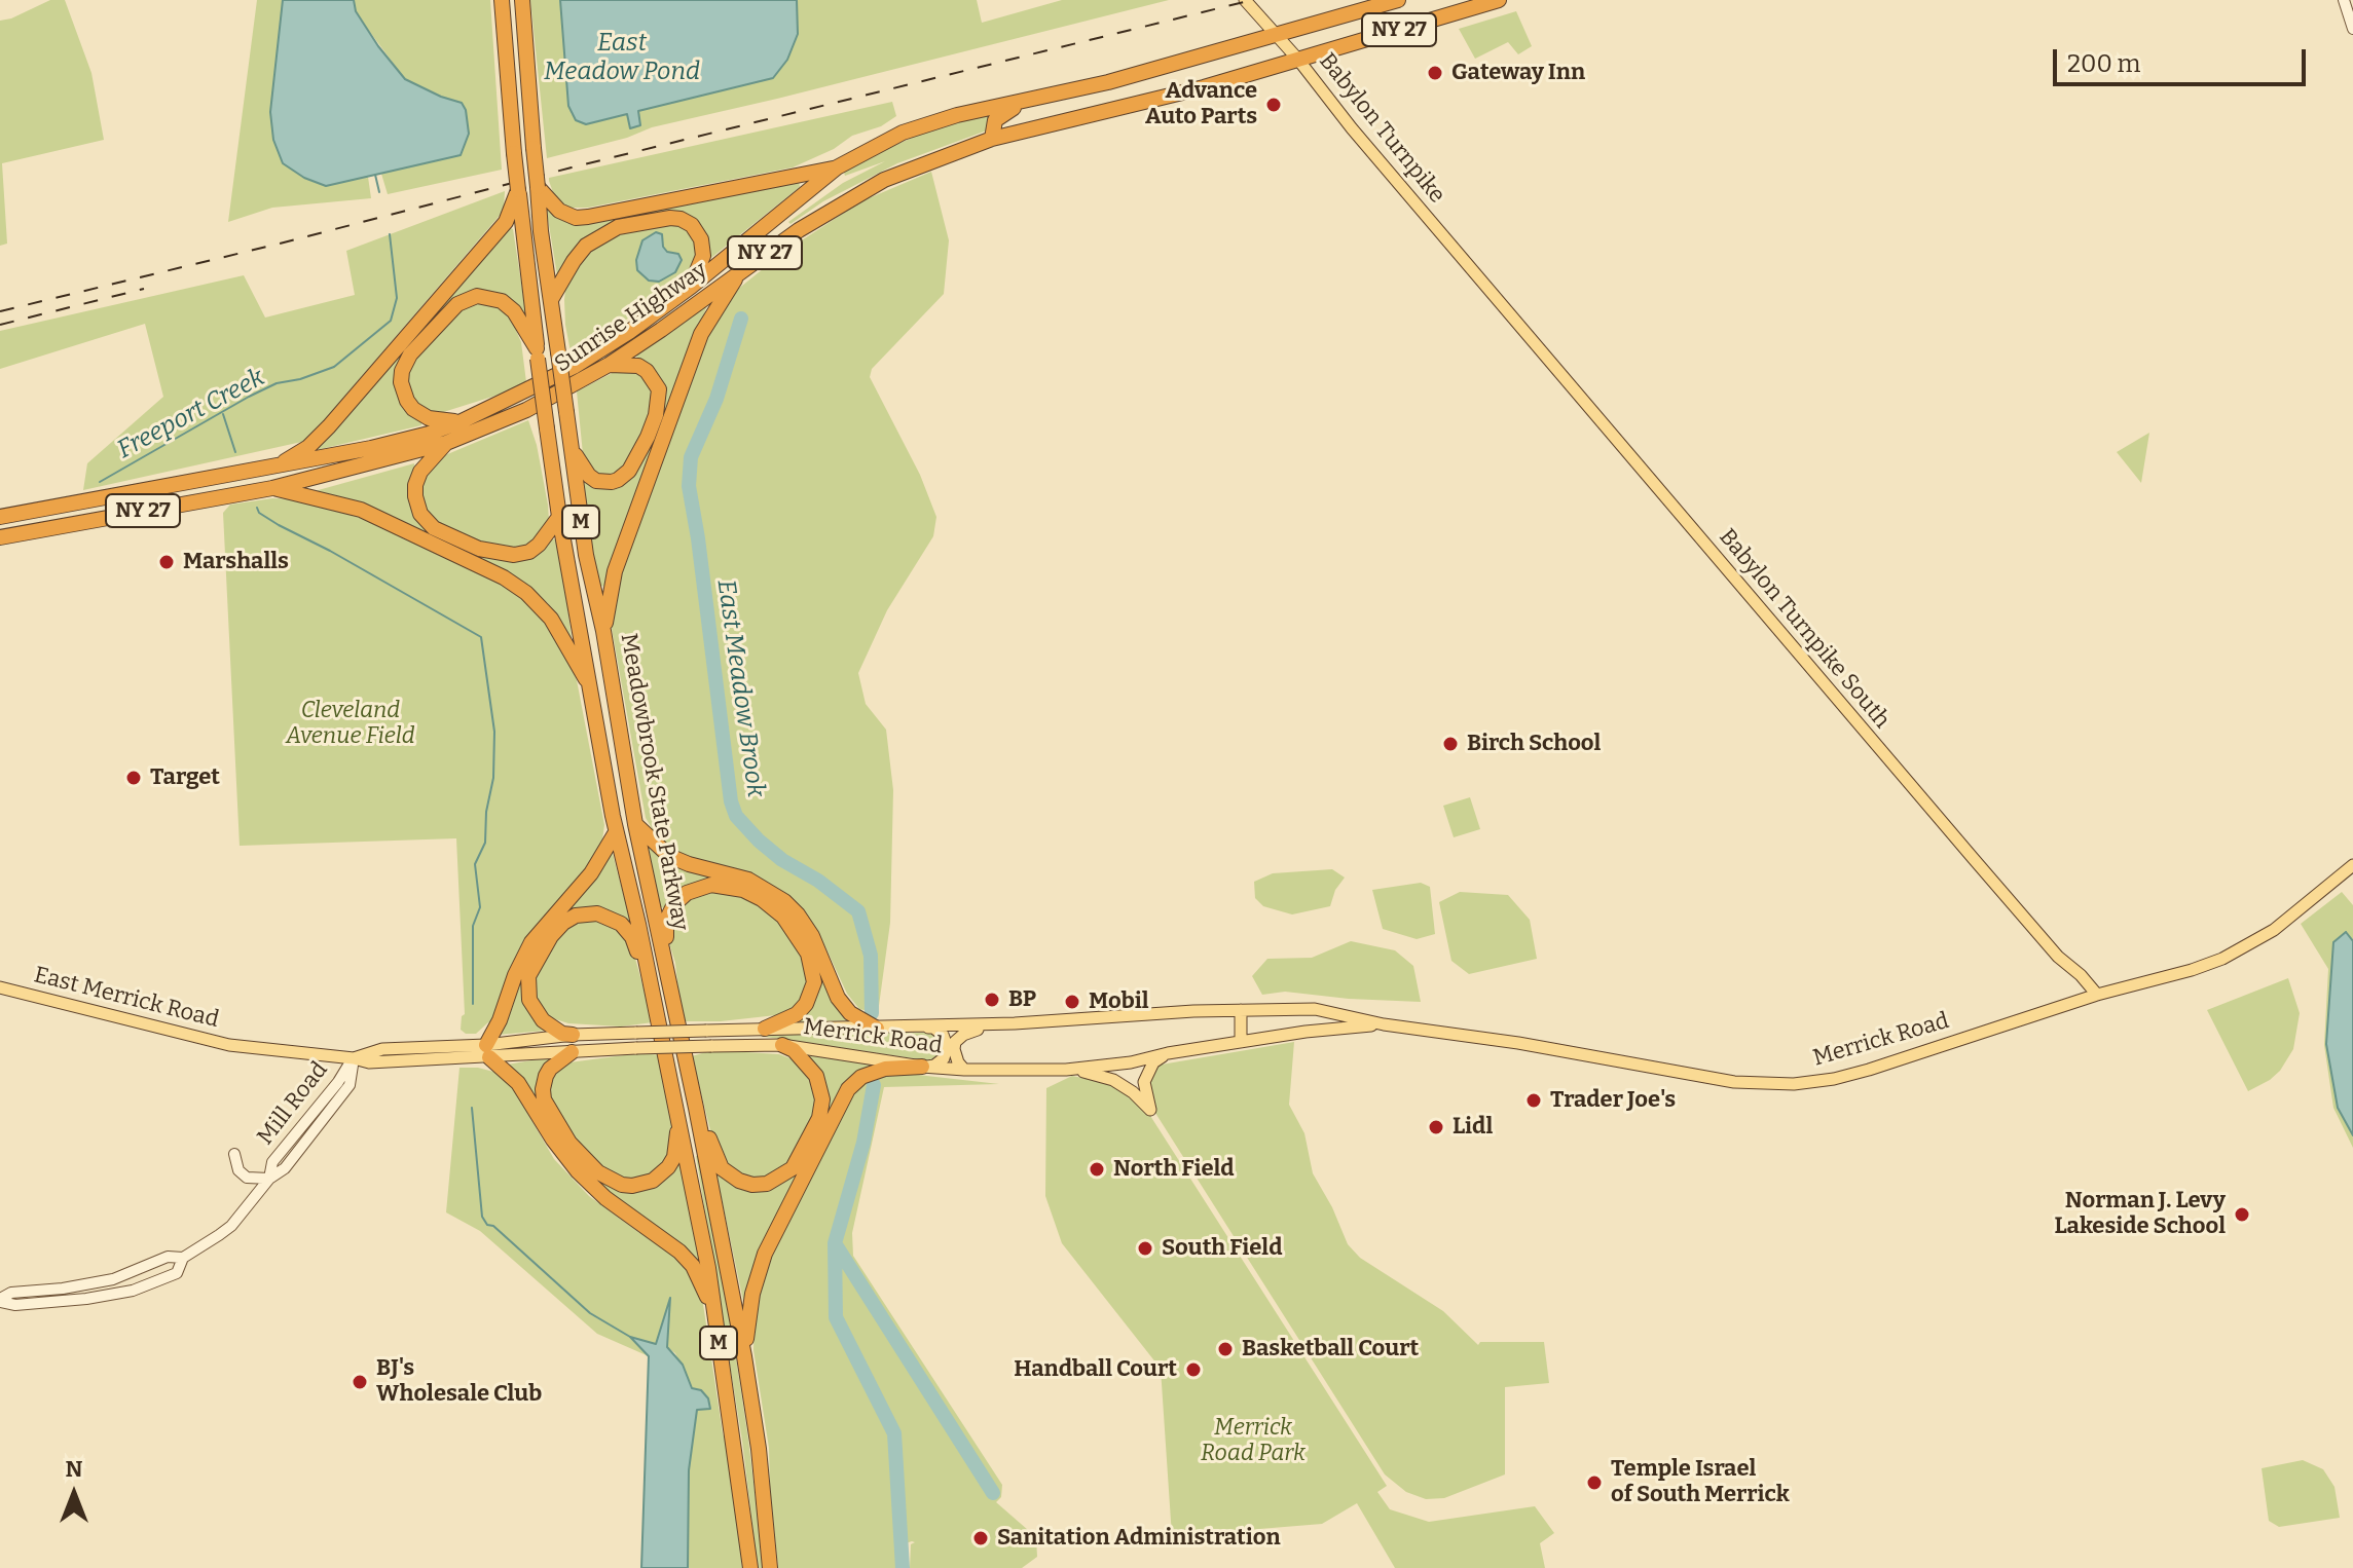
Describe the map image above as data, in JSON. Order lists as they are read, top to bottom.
{
  "streets": {
    "highway": [
      "NY 27",
      "Sunrise Highway",
      "M",
      "Meadowbrook State Parkway"
    ],
    "main road": [
      "Babylon Turnpike",
      "Babylon Turnpike South",
      "East Merrick Road",
      "Merrick Road",
      "Mill Road"
    ]
  },
  "crossings": [
    ["Babylon Turnpike", "Sunrise Highway"],
    ["Babylon Turnpike", "Babylon Turnpike South"],
    ["Babylon Turnpike South", "Merrick Road"],
    ["East Merrick Road", "Merrick Road"],
    ["Merrick Road", "Mill Road"]
  ],
  "water": ["East Meadow Pond", "Freeport Creek", "East Meadow Brook"],
  "parks": ["Cleveland Avenue Field", "Merrick Road Park"],
  "places": [
    "Gateway Inn",
    "Advance Auto Parts",
    "Marshalls",
    "Birch School",
    "Target",
    "BP",
    "Mobil",
    "Trader Joe's",
    "Lidl",
    "North Field",
    "Norman J. Levy Lakeside School",
    "South Field",
    "Basketball Court",
    "Handball Court",
    "BJ's Wholesale Club",
    "Temple Israel of South Merrick",
    "Sanitation Administration"
  ],
  "scale_bar": "200 m",
  "north": "top"
}
